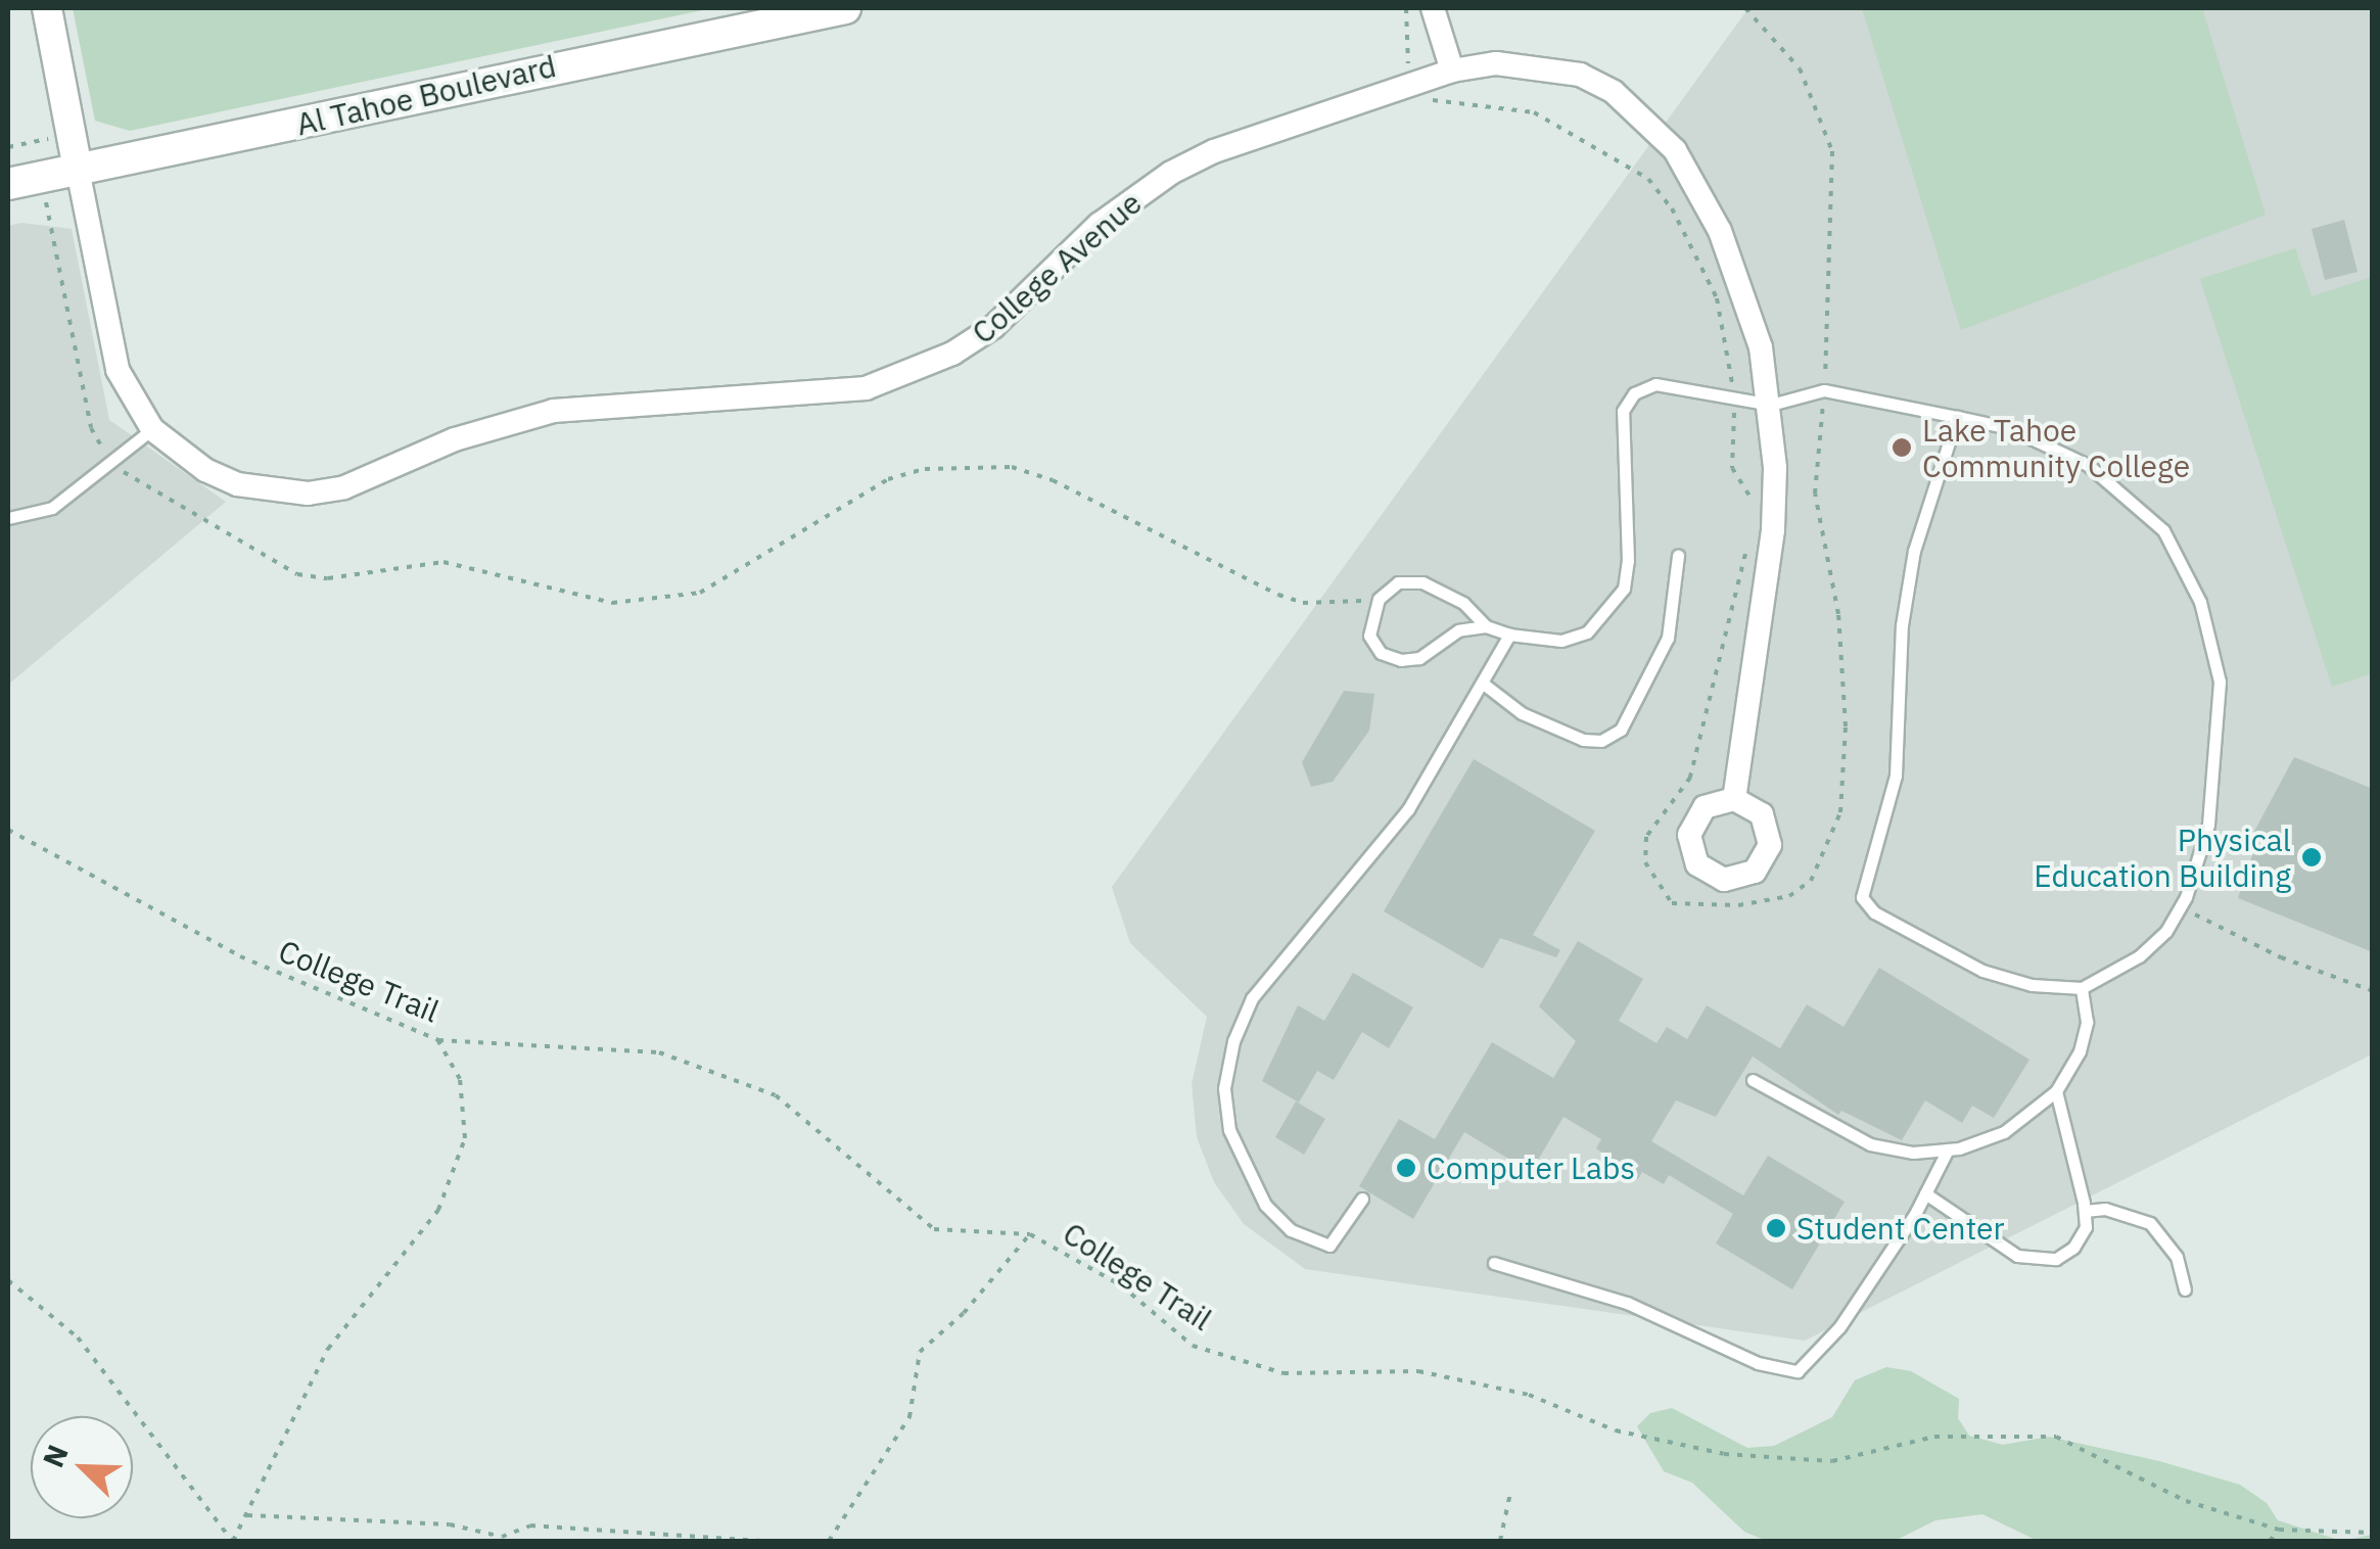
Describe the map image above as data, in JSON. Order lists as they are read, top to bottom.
{
  "streets": {
    "main road": ["Al Tahoe Boulevard"],
    "street": ["College Avenue"],
    "path": ["College Trail"]
  },
  "crossings": [
    ["Al Tahoe Boulevard", "College Avenue"]
  ],
  "places": [
    "Lake Tahoe Community College",
    "Physical Education Building",
    "Computer Labs",
    "Student Center"
  ],
  "north": "top left"
}
